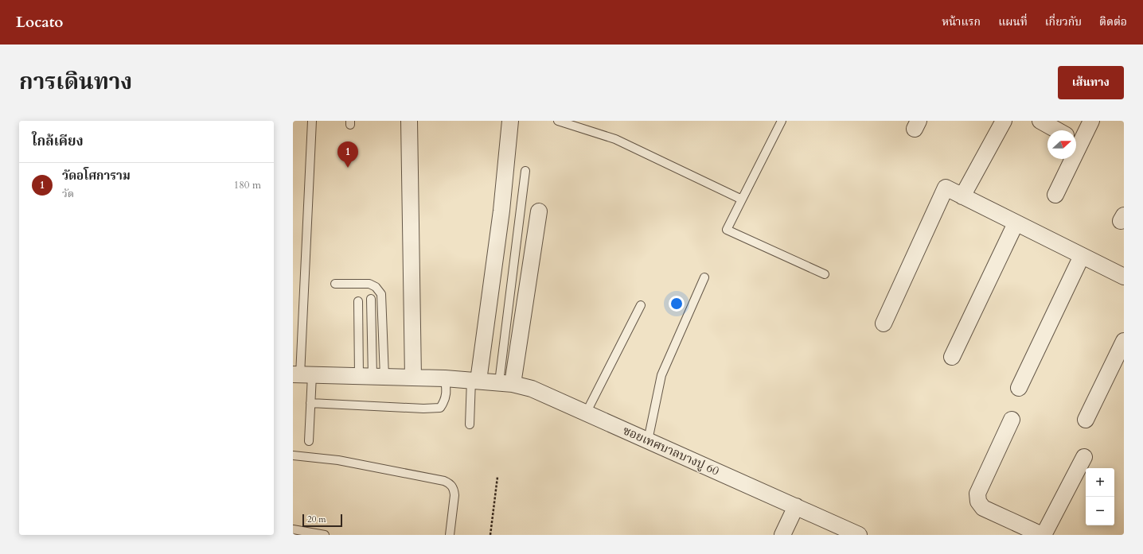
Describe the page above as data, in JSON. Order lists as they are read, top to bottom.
{
  "streets": {
    "street": ["ซอยเทศบาลบางปู 60"]
  },
  "scale_bar": "20 m",
  "north": "right",
  "page": {
    "header": "Locato",
    "nav": [
      "หน้าแรก",
      "แผนที่",
      "เกี่ยวกับ",
      "ติดต่อ"
    ],
    "title": "การเดินทาง",
    "buttons": "เส้นทาง",
    "heading": "ใกล้เคียง",
    "pins": "1",
    "list": [
      {
        "mark": "1",
        "name": "วัดอโศการาม",
        "note": "วัด",
        "value": "180 m"
      }
    ],
    "map_buttons": ["+", "−"],
    "scale": "20 m"
  }
}
